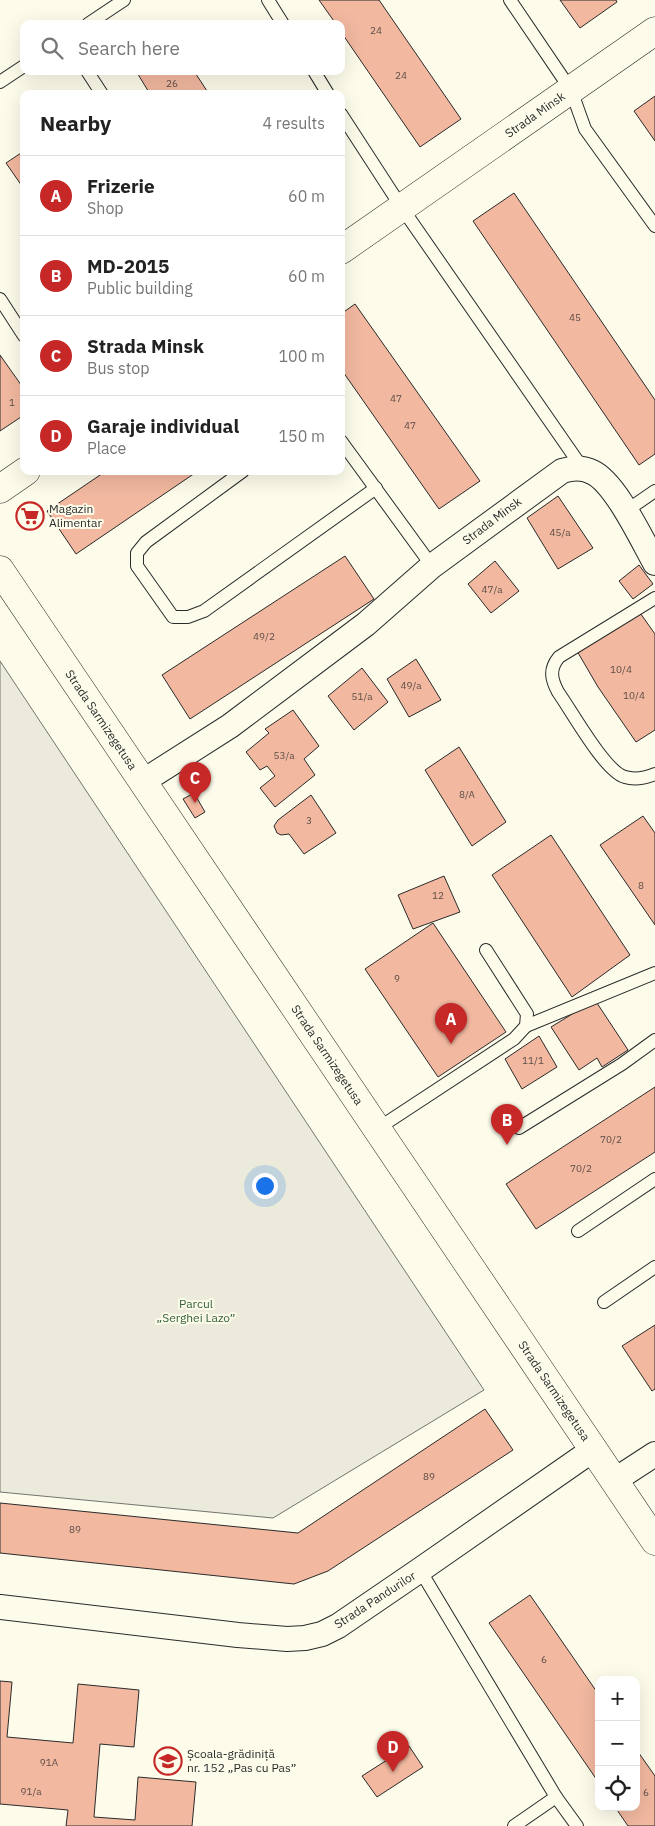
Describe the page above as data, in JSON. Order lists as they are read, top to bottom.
{
  "streets": {
    "main road": ["Strada Minsk", "Strada Sarmizegetusa"],
    "street": ["Strada Pandurilor"]
  },
  "crossings": [
    ["Strada Minsk", "Strada Sarmizegetusa"],
    ["Strada Sarmizegetusa", "Strada Pandurilor"]
  ],
  "parks": ["Parcul „Serghei Lazo”"],
  "places": {
    "supermarket": ["Magazin Alimentar"],
    "school or university": ["Școala-grădiniță nr. 152 „Pas cu Pas”"]
  },
  "house_numbers": [
    "24",
    "24",
    "26",
    "45",
    "47",
    "1",
    "47",
    "45/a",
    "47/a",
    "49/2",
    "10/4",
    "49/a",
    "10/4",
    "51/a",
    "53/a",
    "8/A",
    "3",
    "8",
    "12",
    "9",
    "11/1",
    "70/2",
    "70/2",
    "89",
    "89",
    "6",
    "91A",
    "91/a",
    "6"
  ],
  "page": {
    "search": "Search here",
    "heading": ["Nearby", "4 results"],
    "list": [
      {
        "mark": "A",
        "name": "Frizerie",
        "note": "Shop",
        "value": "60 m"
      },
      {
        "mark": "B",
        "name": "MD-2015",
        "note": "Public building",
        "value": "60 m"
      },
      {
        "mark": "C",
        "name": "Strada Minsk",
        "note": "Bus stop",
        "value": "100 m"
      },
      {
        "mark": "D",
        "name": "Garaje individual",
        "note": "Place",
        "value": "150 m"
      }
    ],
    "pins": [
      "C",
      "A",
      "B",
      "D"
    ],
    "map_buttons": ["+", "−"]
  }
}
